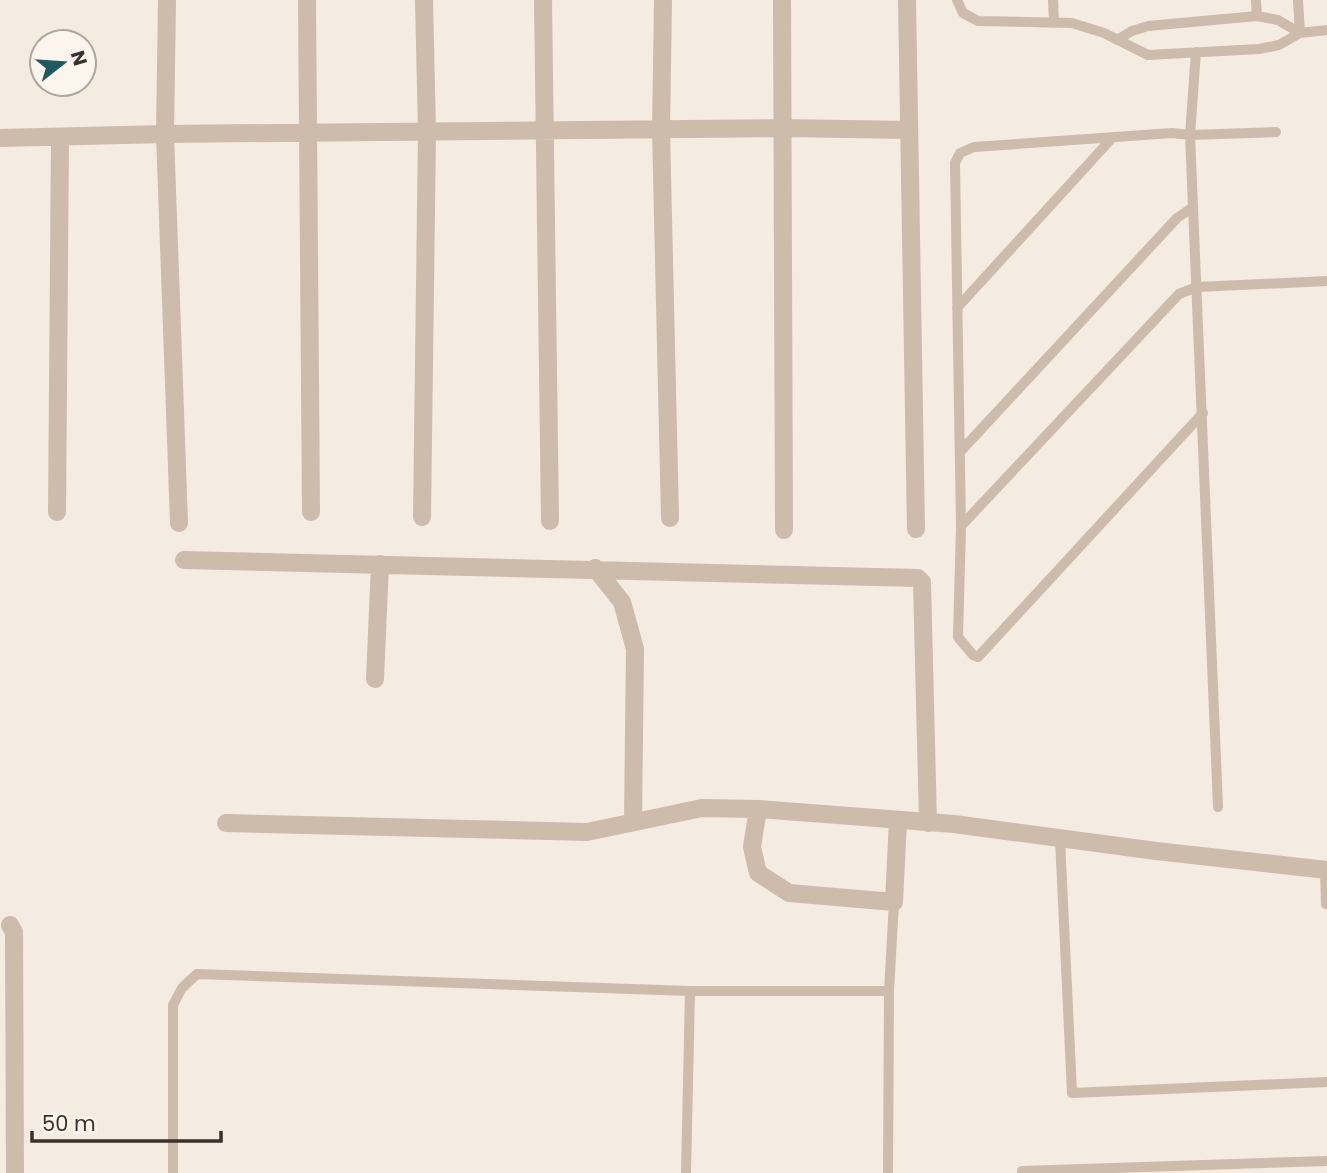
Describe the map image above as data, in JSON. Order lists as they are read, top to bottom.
{
  "scale_bar": "50 m",
  "north": "right"
}
